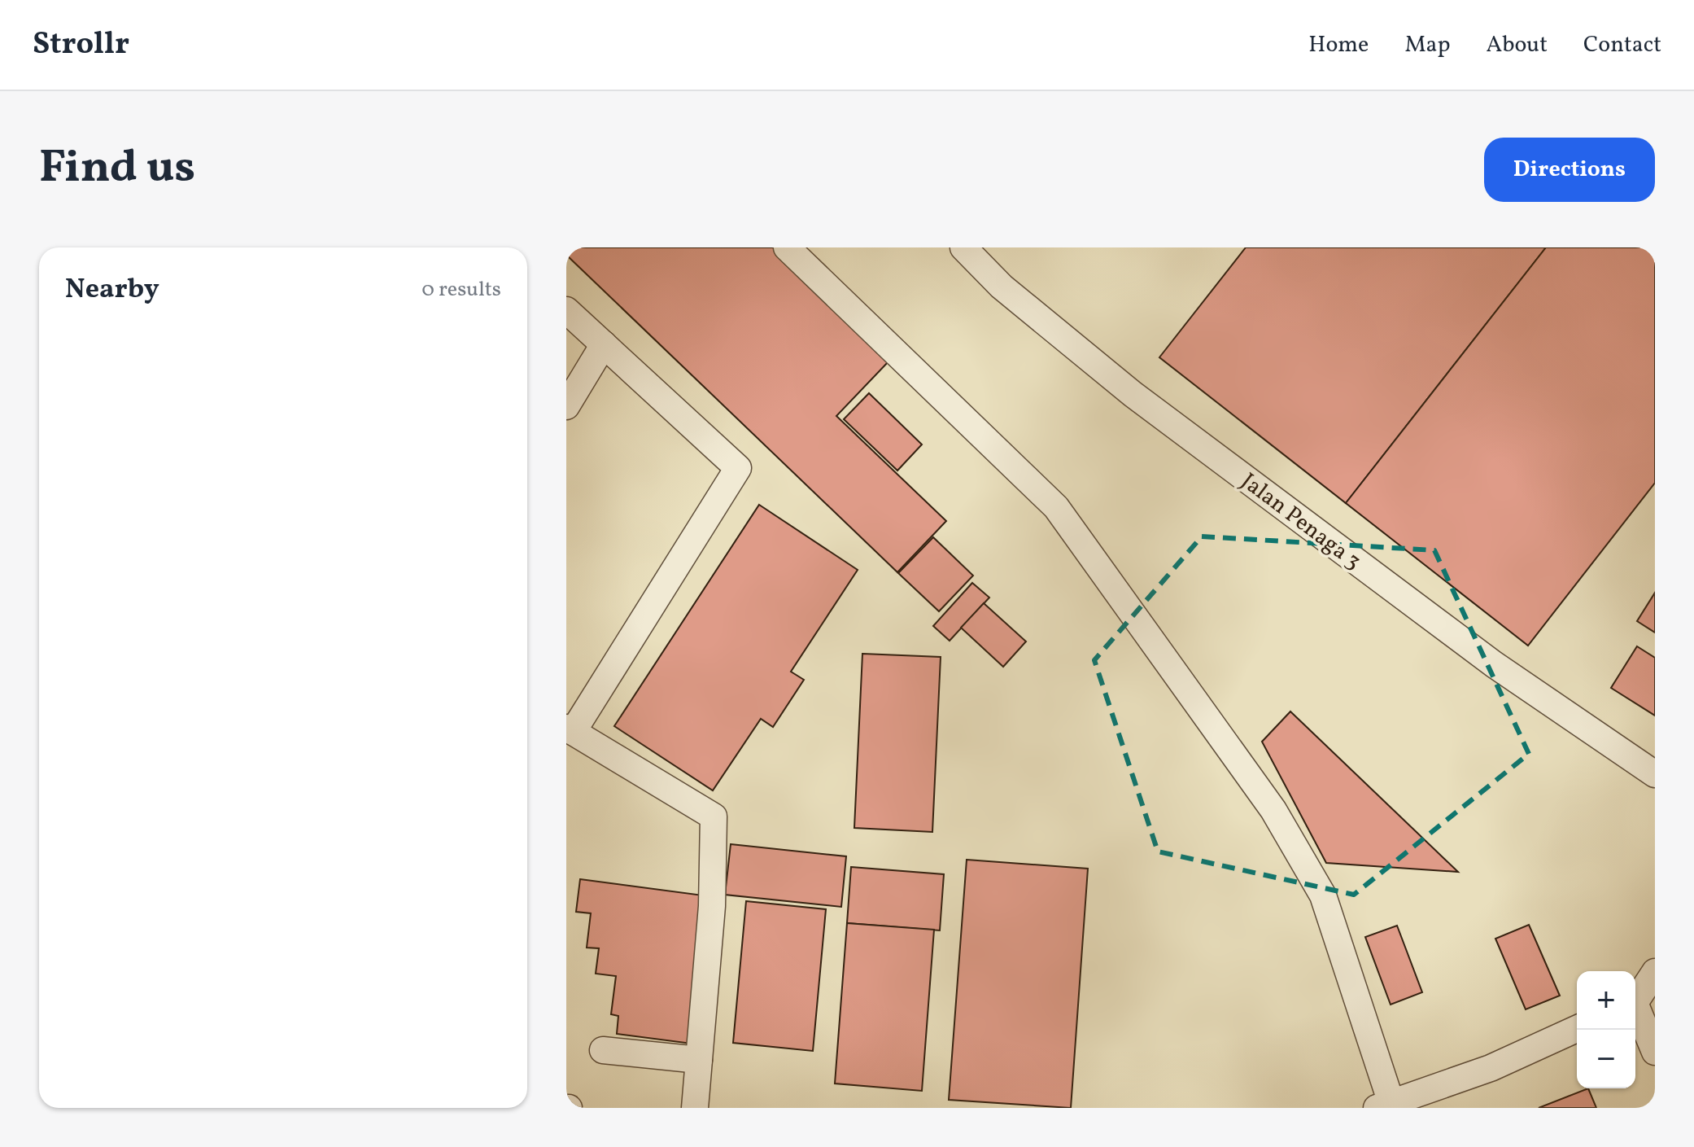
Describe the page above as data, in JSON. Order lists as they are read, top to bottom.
{
  "streets": {
    "street": ["Jalan Penaga 3"]
  },
  "page": {
    "header": "Strollr",
    "nav": [
      "Home",
      "Map",
      "About",
      "Contact"
    ],
    "title": "Find us",
    "buttons": "Directions",
    "heading": ["Nearby", "0 results"],
    "map_buttons": ["+", "−"]
  }
}
